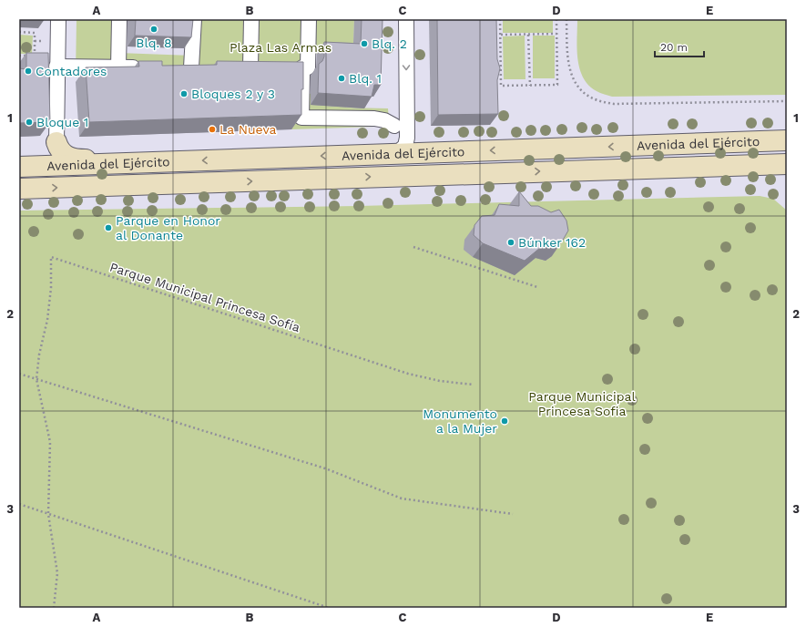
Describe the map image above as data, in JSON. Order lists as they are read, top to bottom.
{
  "streets": {
    "main road": ["Avenida del Ejército"],
    "path": ["Parque Municipal Princesa Sofía"]
  },
  "parks": ["Plaza Las Armas", "Parque Municipal Princesa Sofia"],
  "places": [
    "Blq. 8",
    "Blq. 2",
    "Contadores",
    "Blq. 1",
    "Bloques 2 y 3",
    "Bloque 1",
    "La Nueva",
    "Parque en Honor al Donante",
    "Búnker 162",
    "Monumento a la Mujer"
  ],
  "scale_bar": "20 m",
  "grid": {
    "columns": [
      "A",
      "B",
      "C",
      "D",
      "E"
    ],
    "rows": ["1", "2", "3"]
  }
}
